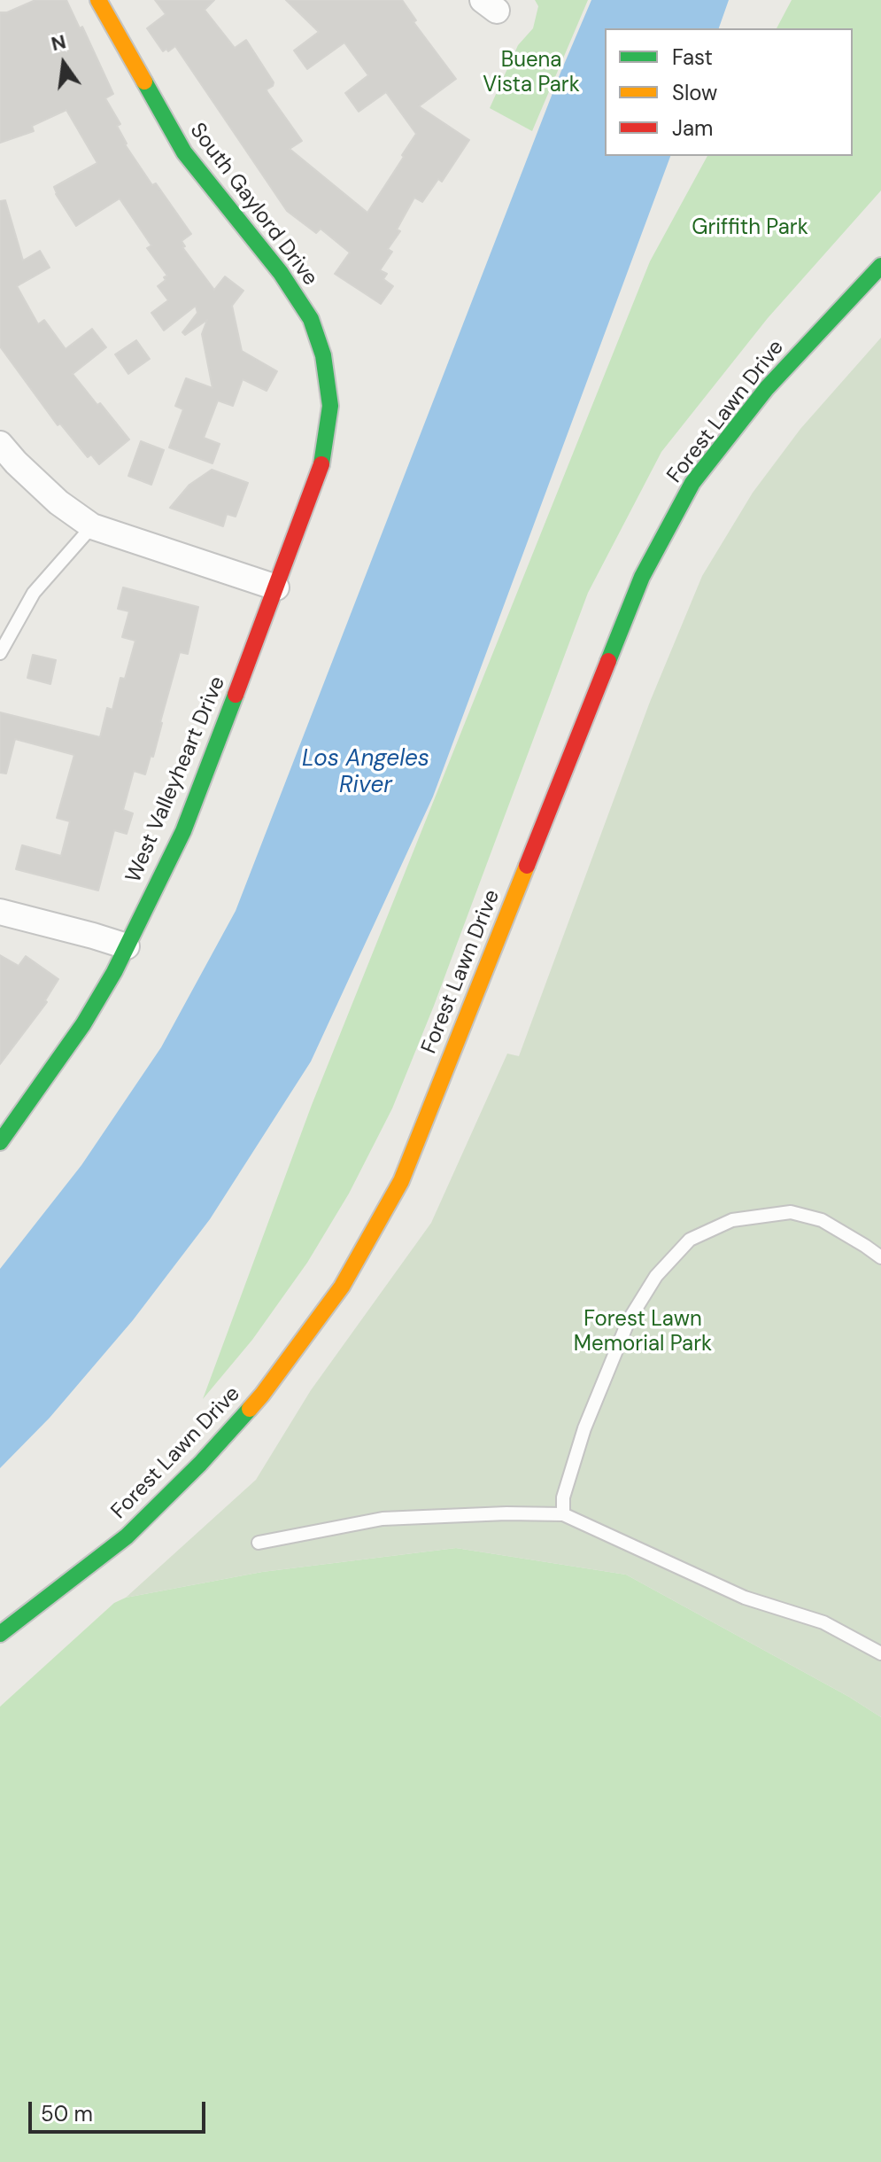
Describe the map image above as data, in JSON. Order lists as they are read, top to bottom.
{
  "streets": {
    "street": ["South Gaylord Drive", "Forest Lawn Drive", "West Valleyheart Drive"]
  },
  "crossings": [
    ["South Gaylord Drive", "West Valleyheart Drive"]
  ],
  "water": ["Los Angeles River"],
  "parks": ["Buena Vista Park", "Griffith Park", "Forest Lawn Memorial Park"],
  "legend": ["Fast", "Slow", "Jam"],
  "scale_bar": "50 m",
  "north": "top"
}
